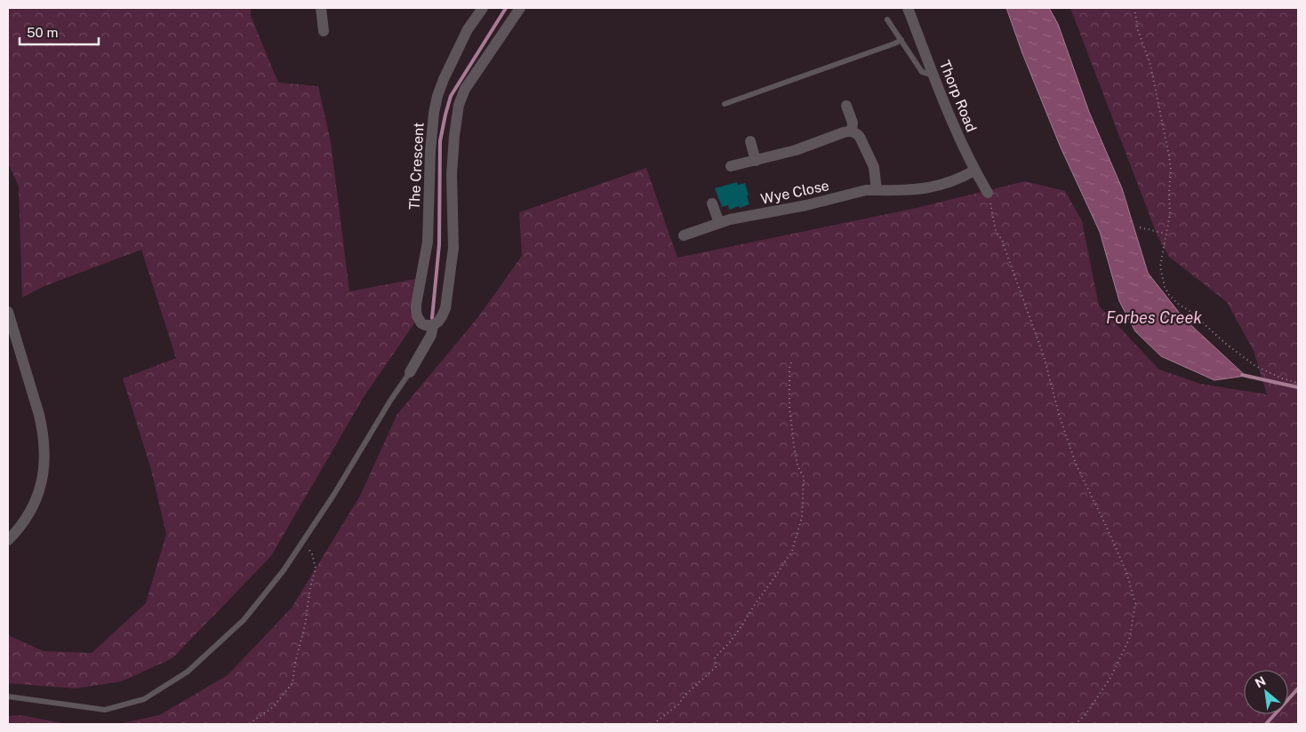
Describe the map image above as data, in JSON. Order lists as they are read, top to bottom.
{
  "streets": {
    "street": ["Thorp Road", "The Crescent", "Wye Close"]
  },
  "crossings": [
    ["Thorp Road", "Wye Close"]
  ],
  "water": ["Forbes Creek"],
  "scale_bar": "50 m",
  "north": "top left"
}
